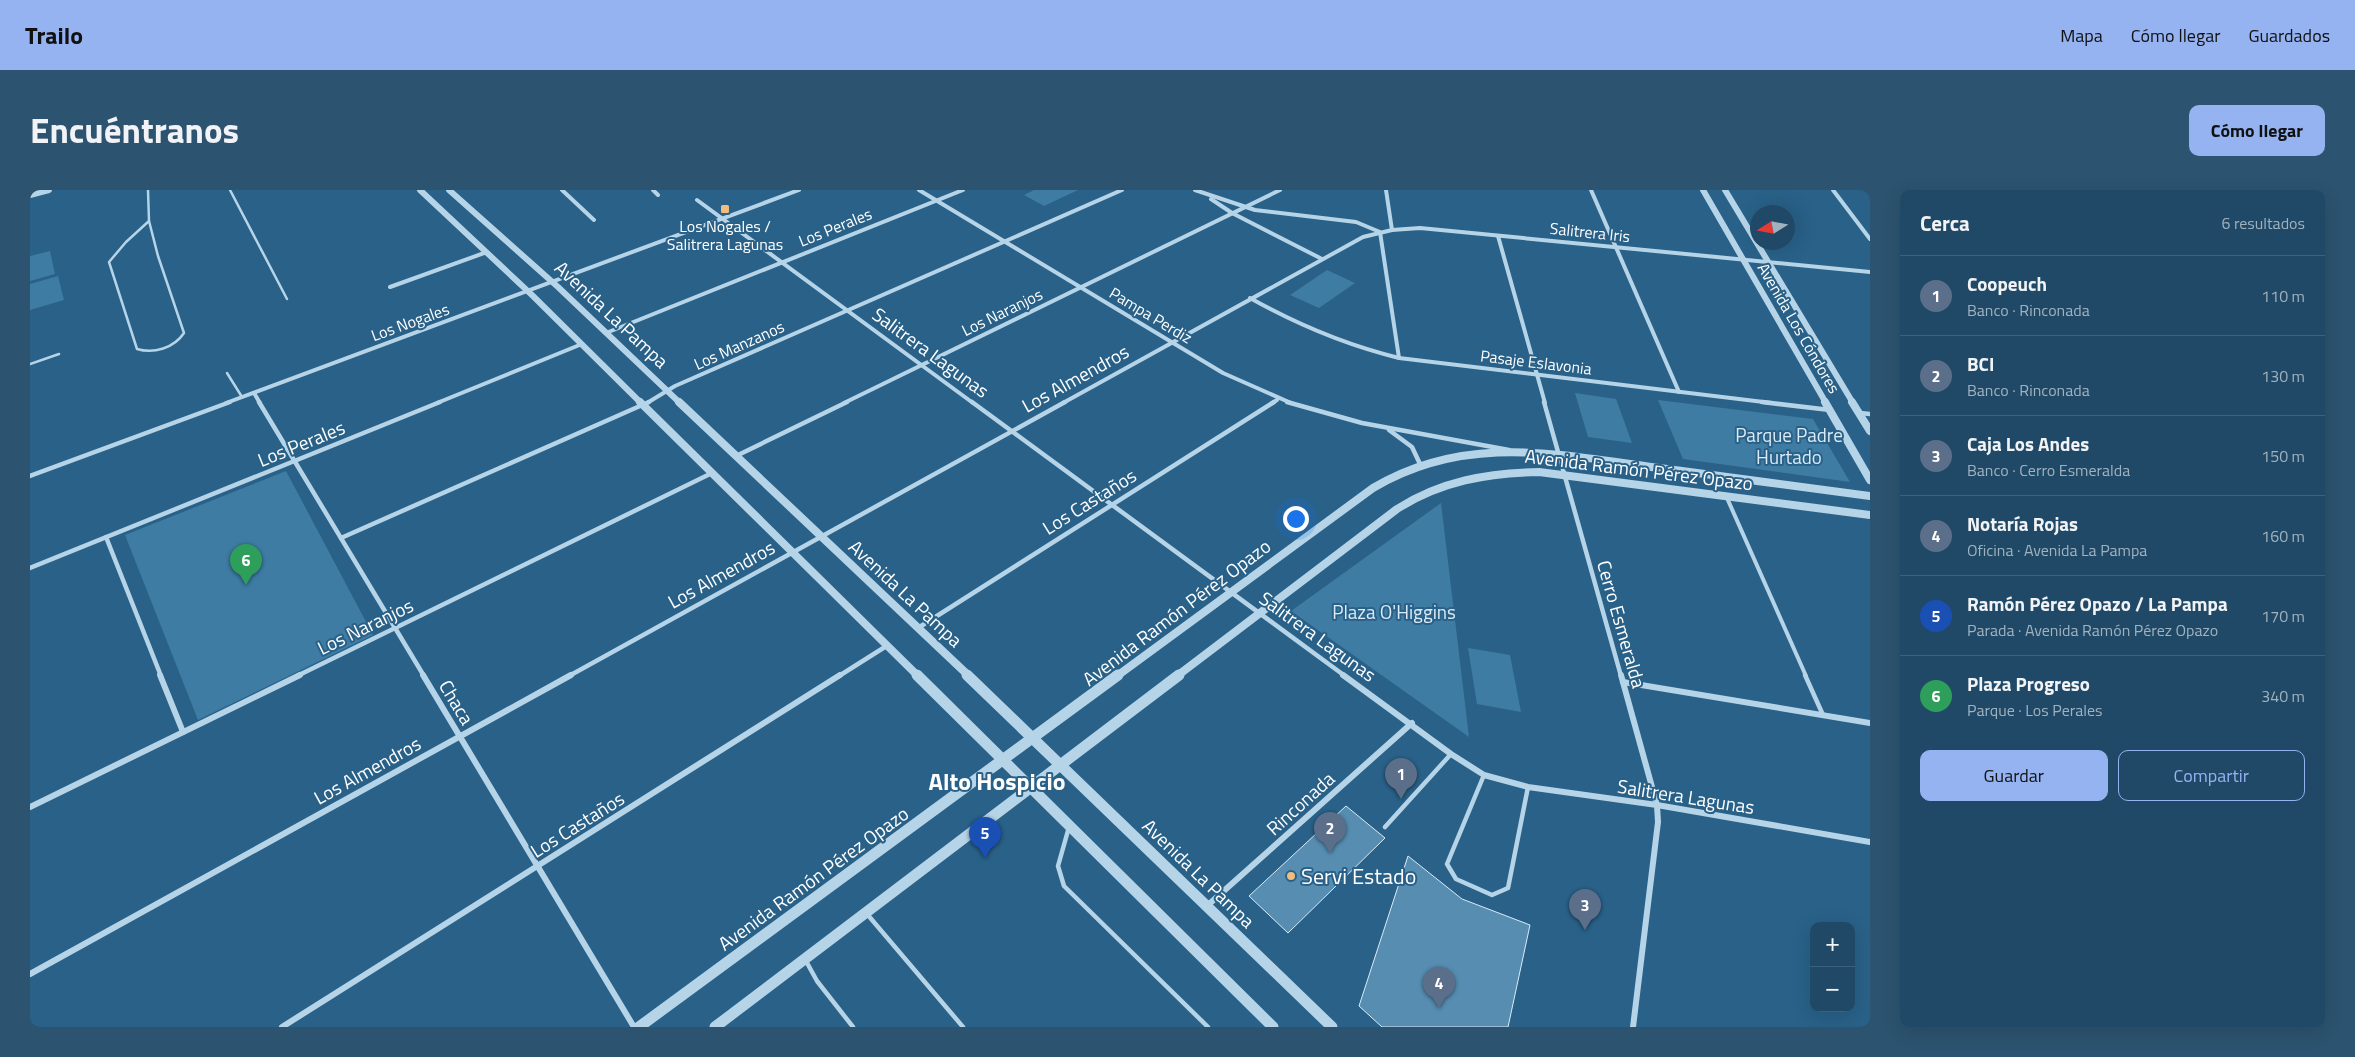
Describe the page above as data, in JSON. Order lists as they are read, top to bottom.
{
  "streets": {
    "street": [
      "Los Perales",
      "Salitrera Iris",
      "Los Naranjos",
      "Avenida La Pampa",
      "Pampa Perdiz",
      "Los Nogales",
      "Avenida Los Cóndores",
      "Los Manzanos",
      "Salitrera Lagunas",
      "Pasaje Eslavonia",
      "Los Almendros",
      "Avenida Ramón Pérez Opazo",
      "Los Castaños",
      "Cerro Esmeralda",
      "Chaca",
      "Rinconada"
    ]
  },
  "crossings": [
    ["Los Perales", "Avenida La Pampa"],
    ["Los Perales", "Pampa Perdiz"],
    ["Los Perales", "Salitrera Lagunas"],
    ["Los Perales", "Chaca"],
    ["Salitrera Iris", "Avenida Los Cóndores"],
    ["Salitrera Iris", "Los Almendros"],
    ["Salitrera Iris", "Cerro Esmeralda"],
    ["Los Naranjos", "Avenida La Pampa"],
    ["Los Naranjos", "Pampa Perdiz"],
    ["Los Naranjos", "Salitrera Lagunas"],
    ["Los Naranjos", "Chaca"],
    ["Avenida La Pampa", "Los Nogales"],
    ["Avenida La Pampa", "Los Manzanos"],
    ["Avenida La Pampa", "Los Almendros"],
    ["Avenida La Pampa", "Avenida Ramón Pérez Opazo"],
    ["Avenida La Pampa", "Los Castaños"],
    ["Avenida La Pampa", "Rinconada"],
    ["Pampa Perdiz", "Los Manzanos"],
    ["Pampa Perdiz", "Los Almendros"],
    ["Pampa Perdiz", "Avenida Ramón Pérez Opazo"],
    ["Pampa Perdiz", "Los Castaños"],
    ["Los Nogales", "Salitrera Lagunas"],
    ["Los Nogales", "Chaca"],
    ["Avenida Los Cóndores", "Pasaje Eslavonia"],
    ["Los Manzanos", "Salitrera Lagunas"],
    ["Los Manzanos", "Chaca"],
    ["Salitrera Lagunas", "Los Almendros"],
    ["Salitrera Lagunas", "Avenida Ramón Pérez Opazo"],
    ["Salitrera Lagunas", "Los Castaños"],
    ["Salitrera Lagunas", "Cerro Esmeralda"],
    ["Salitrera Lagunas", "Rinconada"],
    ["Pasaje Eslavonia", "Los Almendros"],
    ["Pasaje Eslavonia", "Cerro Esmeralda"],
    ["Los Almendros", "Chaca"],
    ["Avenida Ramón Pérez Opazo", "Cerro Esmeralda"],
    ["Los Castaños", "Chaca"]
  ],
  "districts": ["Alto Hospicio"],
  "parks": ["Parque Padre Hurtado", "Plaza O'Higgins"],
  "places": {
    "transit": ["Los Nogales / Salitrera Lagunas"],
    "other": ["Servi Estado"]
  },
  "north": "left",
  "page": {
    "header": "Trailo",
    "nav": ["Mapa", "Cómo llegar", "Guardados"],
    "title": "Encuéntranos",
    "buttons": [
      "Cómo llegar",
      ["Guardar", "Compartir"]
    ],
    "heading": ["Cerca", "6 resultados"],
    "list": [
      {
        "mark": "1",
        "name": "Coopeuch",
        "note": "Banco · Rinconada",
        "value": "110 m"
      },
      {
        "mark": "2",
        "name": "BCI",
        "note": "Banco · Rinconada",
        "value": "130 m"
      },
      {
        "mark": "3",
        "name": "Caja Los Andes",
        "note": "Banco · Cerro Esmeralda",
        "value": "150 m"
      },
      {
        "mark": "4",
        "name": "Notaría Rojas",
        "note": "Oficina · Avenida La Pampa",
        "value": "160 m"
      },
      {
        "mark": "5",
        "name": "Ramón Pérez Opazo / La Pampa",
        "note": "Parada · Avenida Ramón Pérez Opazo",
        "value": "170 m"
      },
      {
        "mark": "6",
        "name": "Plaza Progreso",
        "note": "Parque · Los Perales",
        "value": "340 m"
      }
    ],
    "pins": [
      "6",
      "1",
      "2",
      "5",
      "3",
      "4"
    ],
    "map_buttons": ["+", "−"]
  }
}
